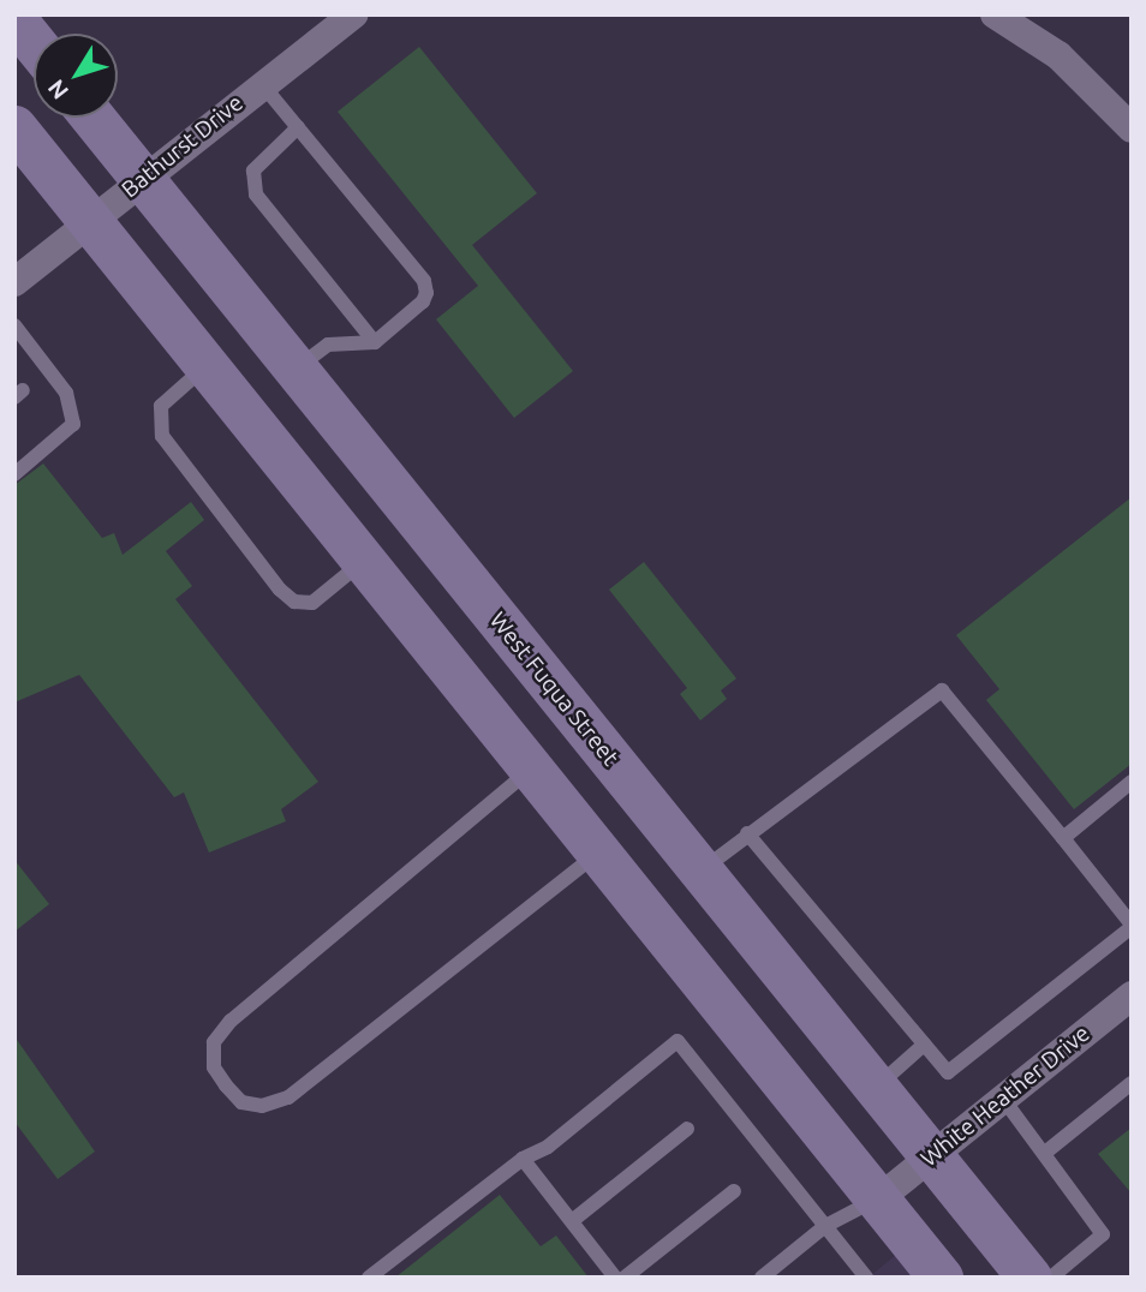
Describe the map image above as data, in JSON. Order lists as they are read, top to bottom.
{
  "streets": {
    "main road": ["West Fuqua Street"],
    "street": ["Bathurst Drive", "White Heather Drive"]
  },
  "crossings": [
    ["Bathurst Drive", "West Fuqua Street"],
    ["West Fuqua Street", "White Heather Drive"]
  ],
  "north": "bottom left"
}
